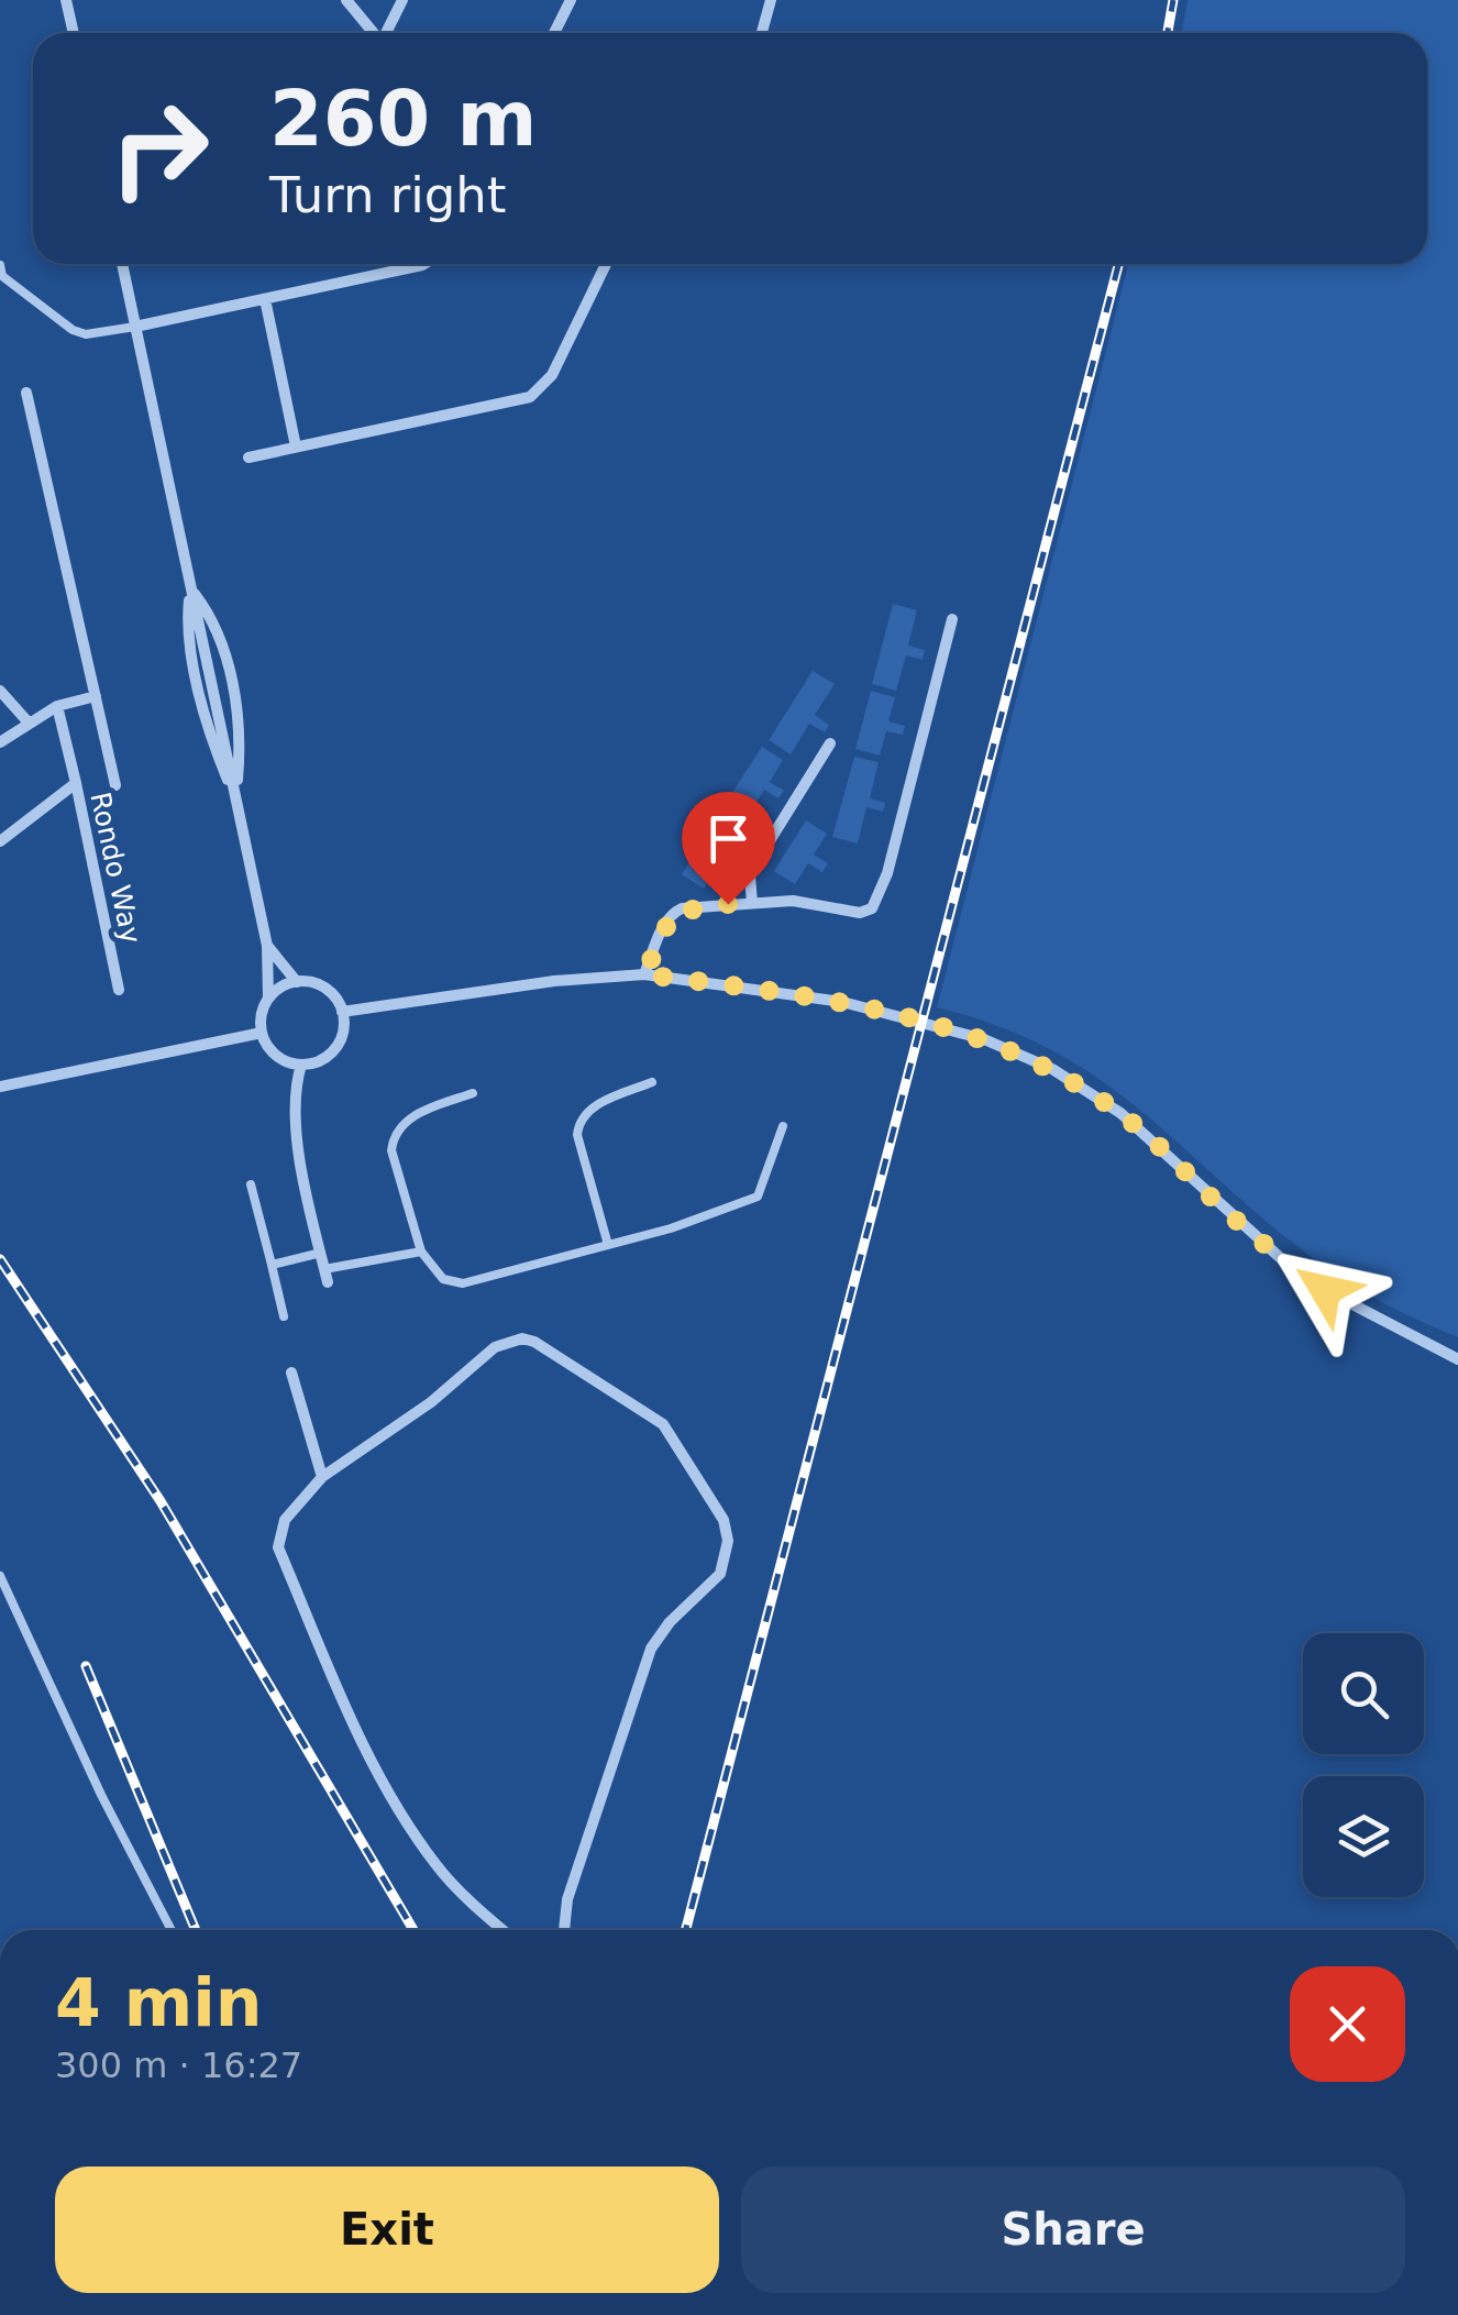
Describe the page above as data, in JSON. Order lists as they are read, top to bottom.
{
  "streets": {
    "street": ["Rondo Way"]
  },
  "page": {
    "turn": ["260 m", "Turn right"],
    "heading": ["4 min", "300 m · 16:27"],
    "buttons": ["Exit", "Share"]
  }
}
